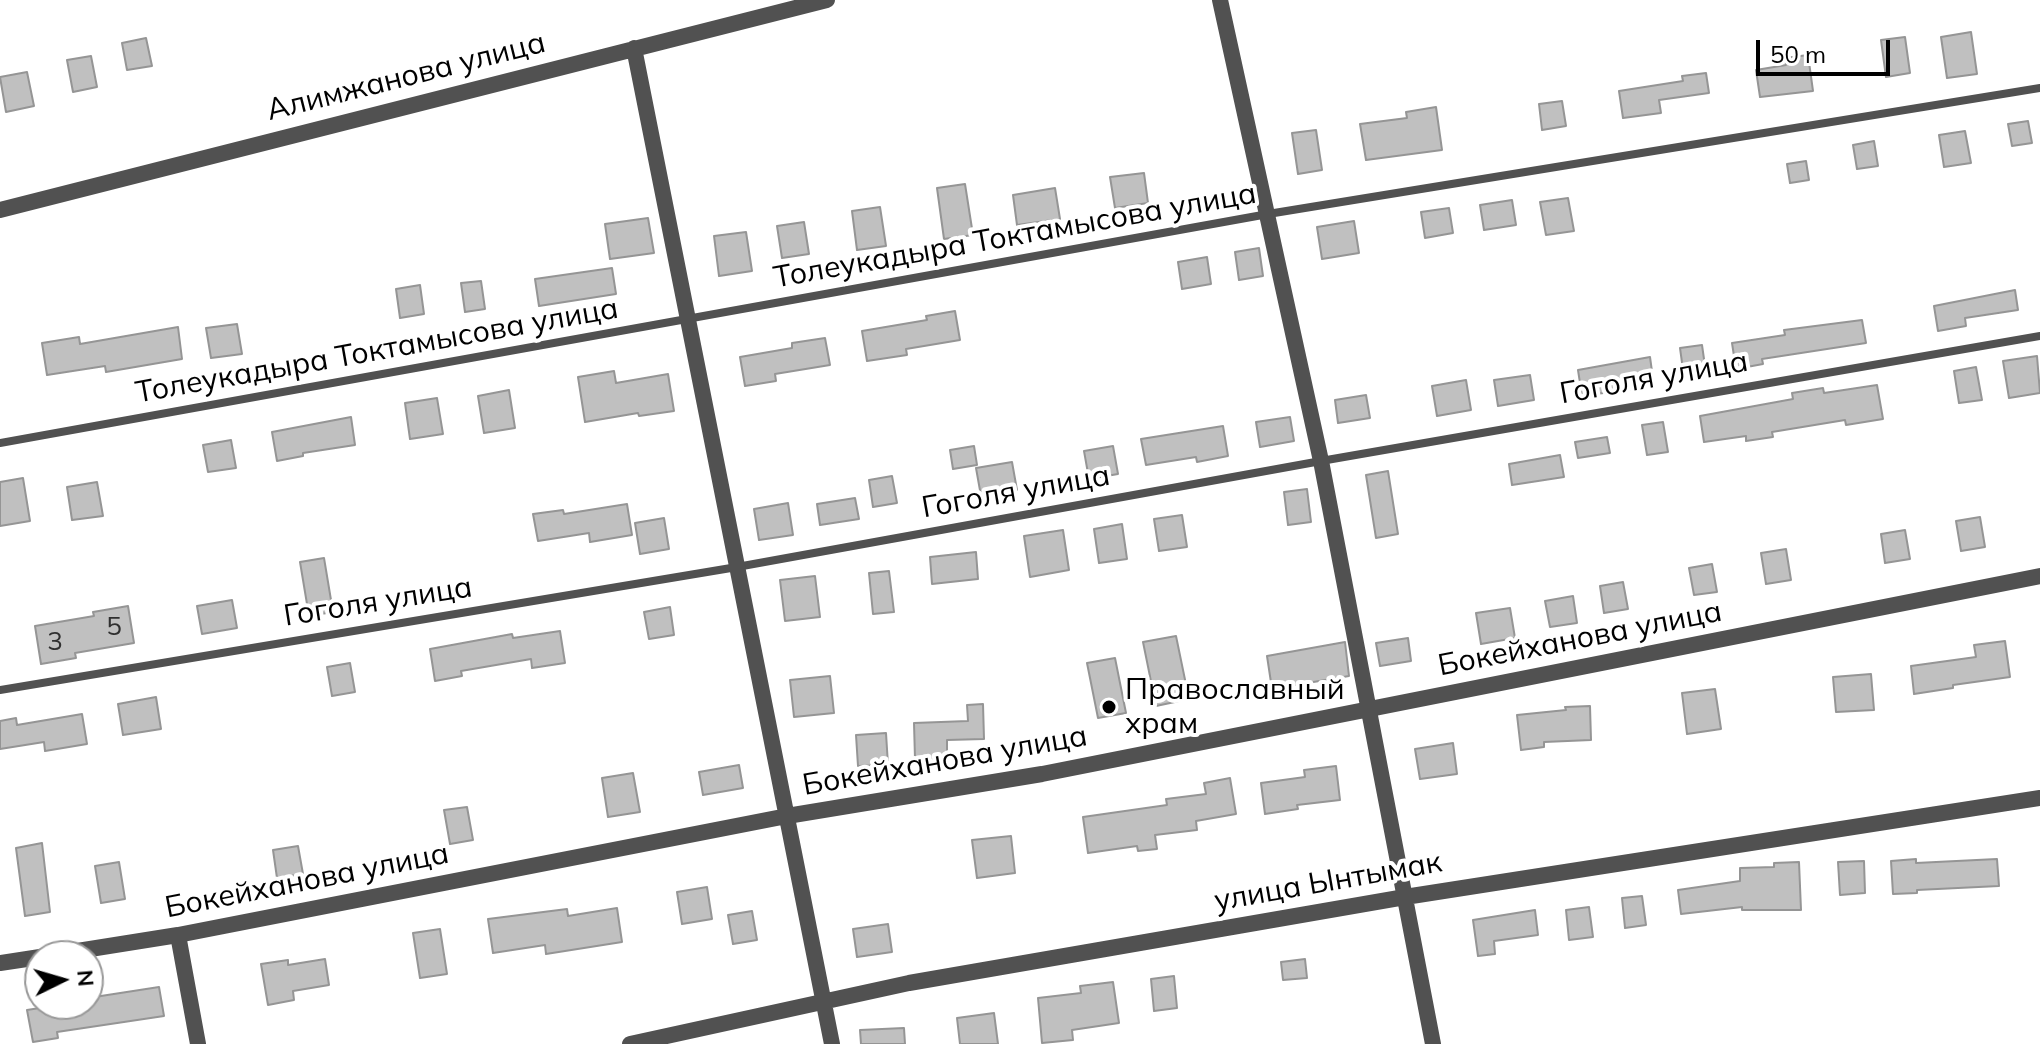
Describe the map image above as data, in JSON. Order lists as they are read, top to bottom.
{
  "streets": {
    "street": ["Алимжанова улица", "Бокейханова улица", "улица Ынтымак"],
    "lane": ["Толеукадыра Токтамысова улица", "Гоголя улица"]
  },
  "places": ["Православный храм"],
  "house_numbers": ["5", "3"],
  "scale_bar": "50 m",
  "north": "right"
}
